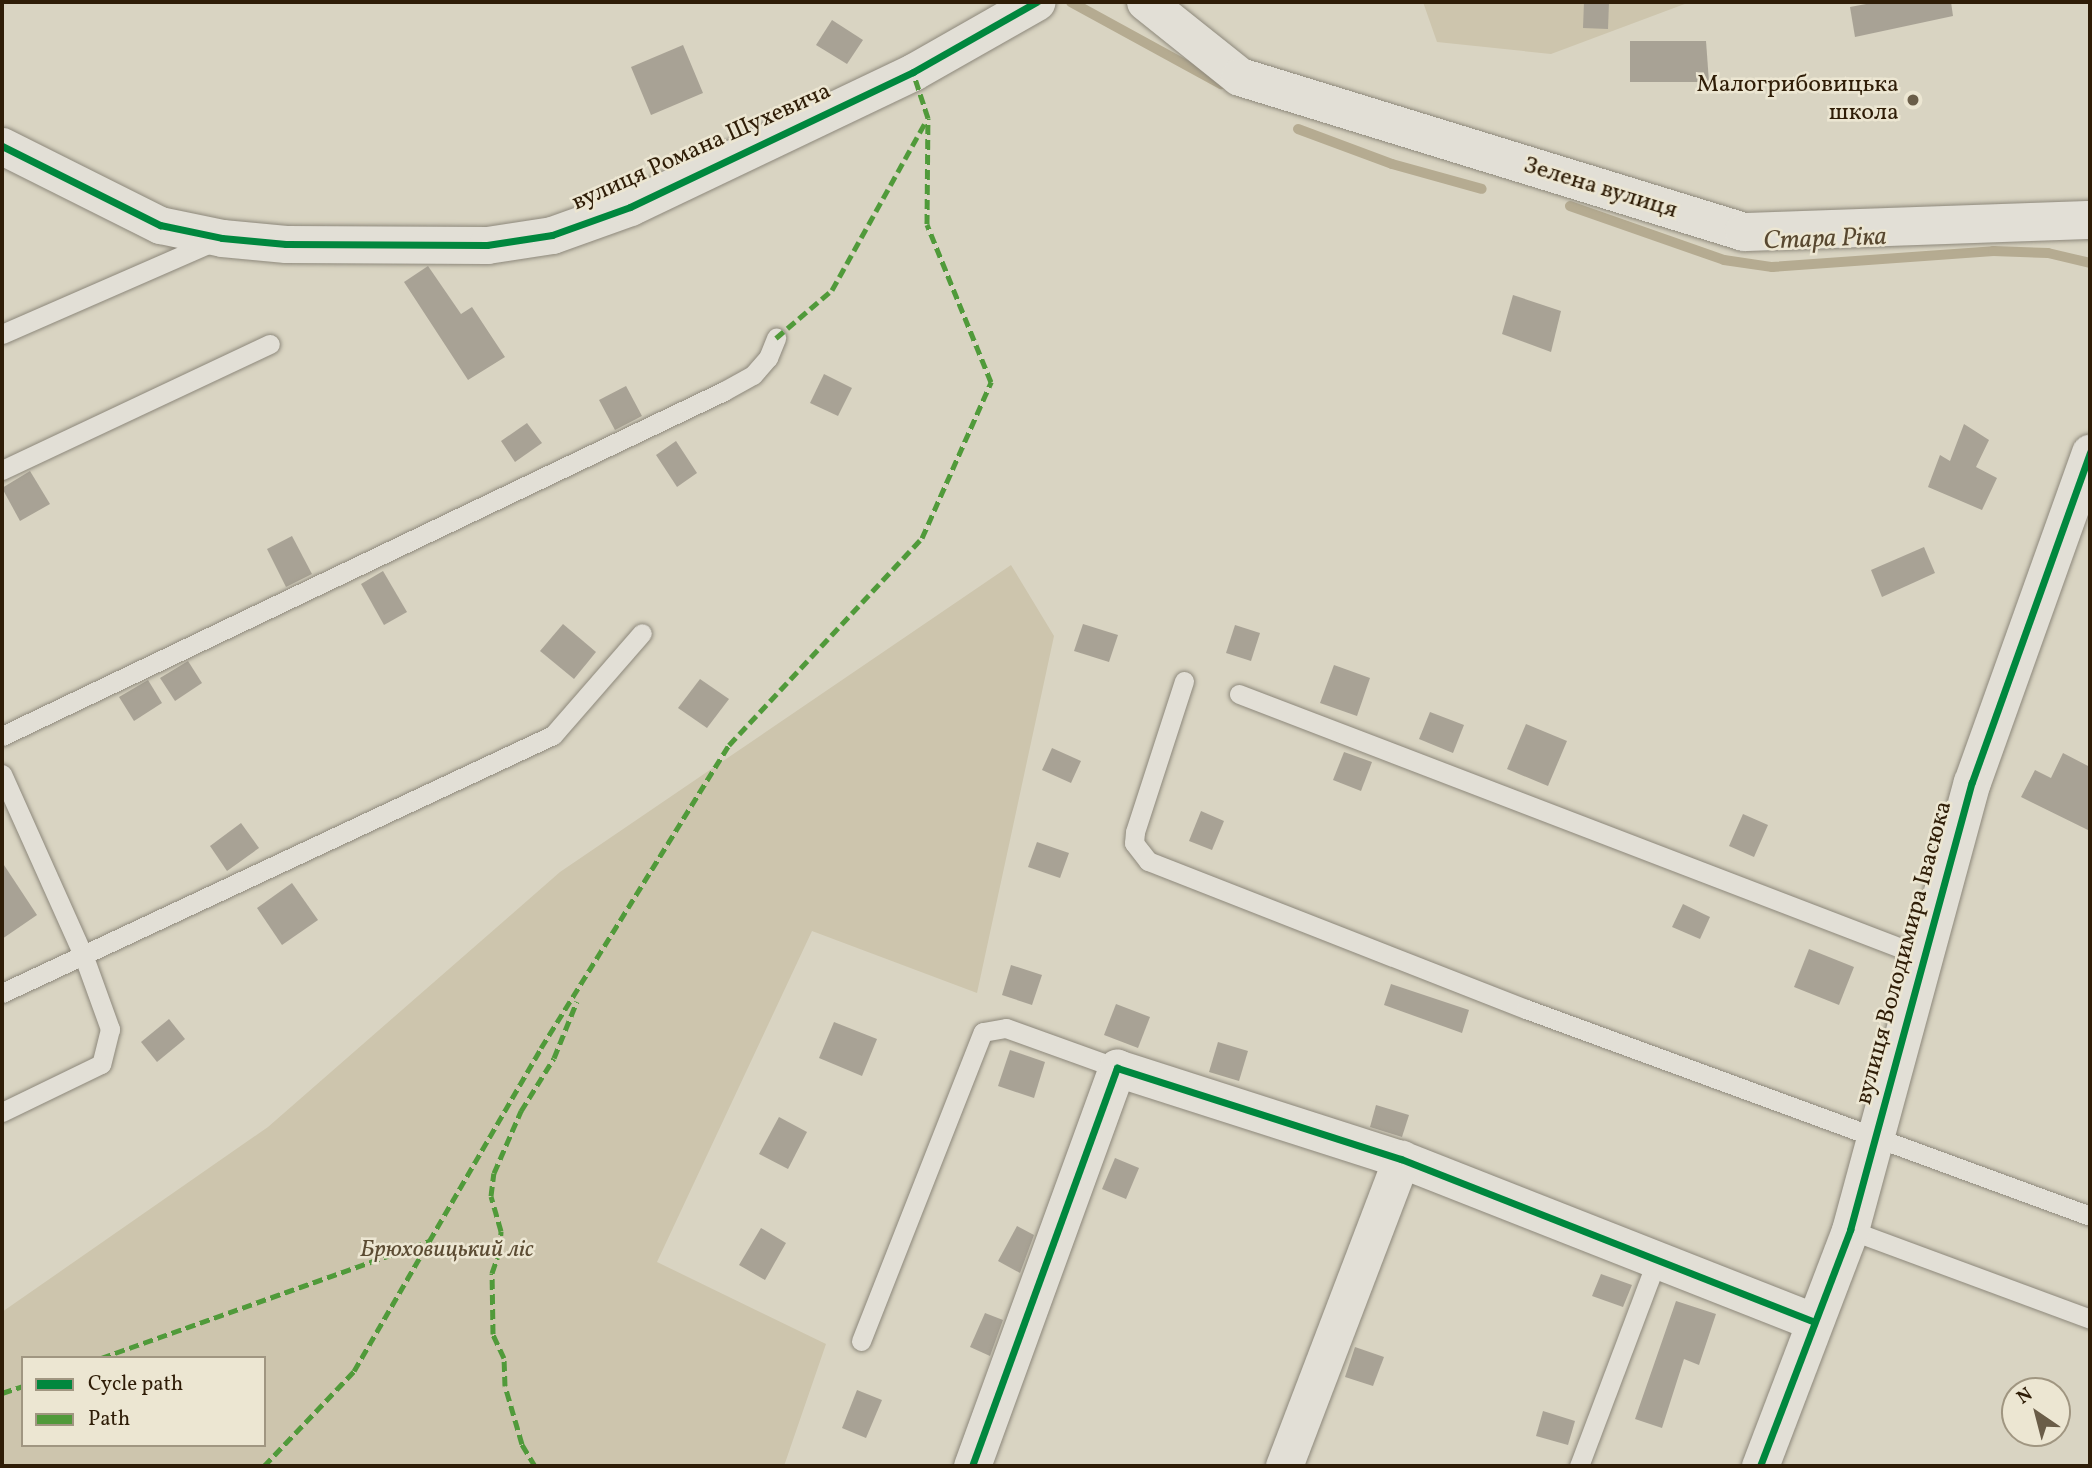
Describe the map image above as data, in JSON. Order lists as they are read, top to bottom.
{
  "streets": {
    "street": ["вулиця Романа Шухевича", "Зелена вулиця", "вулиця Володимира Івасюка"]
  },
  "water": ["Стара Ріка"],
  "parks": ["Брюховицький ліс"],
  "places": ["Малогрибовицька школа"],
  "legend": ["Cycle path", "Path"],
  "north": "top left"
}
